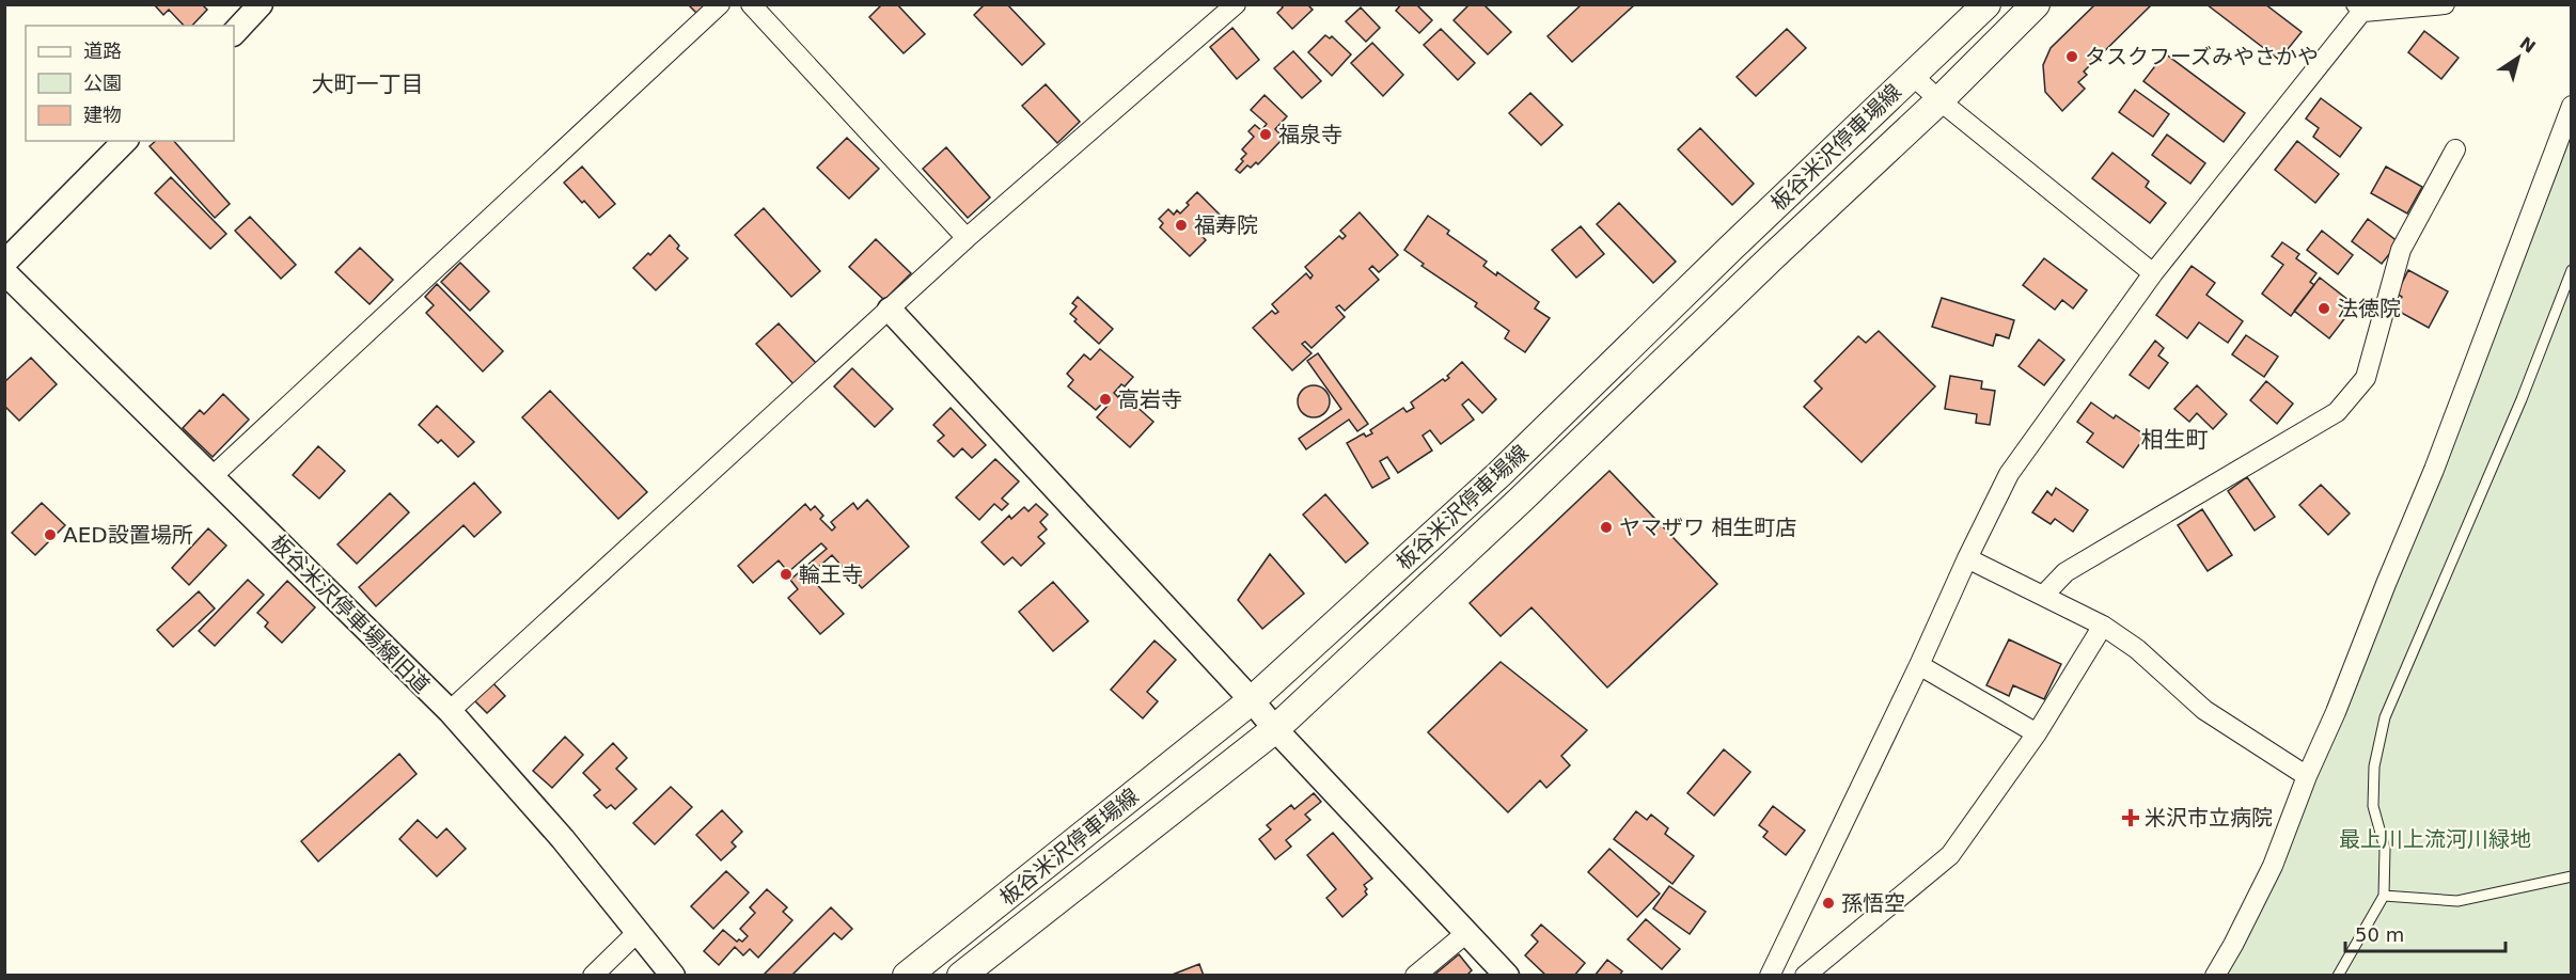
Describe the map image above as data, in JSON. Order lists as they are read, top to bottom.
{
  "streets": {
    "main road": ["板谷米沢停車場線"],
    "street": ["板谷米沢停車場線旧道"]
  },
  "districts": ["大町一丁目", "相生町"],
  "parks": ["最上川上流河川緑地"],
  "places": {
    "other": [
      "タスクフーズみやさかや",
      "福泉寺",
      "福寿院",
      "法徳院",
      "高岩寺",
      "ヤマザワ 相生町店",
      "AED設置場所",
      "輪王寺",
      "孫悟空"
    ],
    "health": ["米沢市立病院"]
  },
  "legend": ["道路", "公園", "建物"],
  "scale_bar": "50 m",
  "north": "top right"
}
